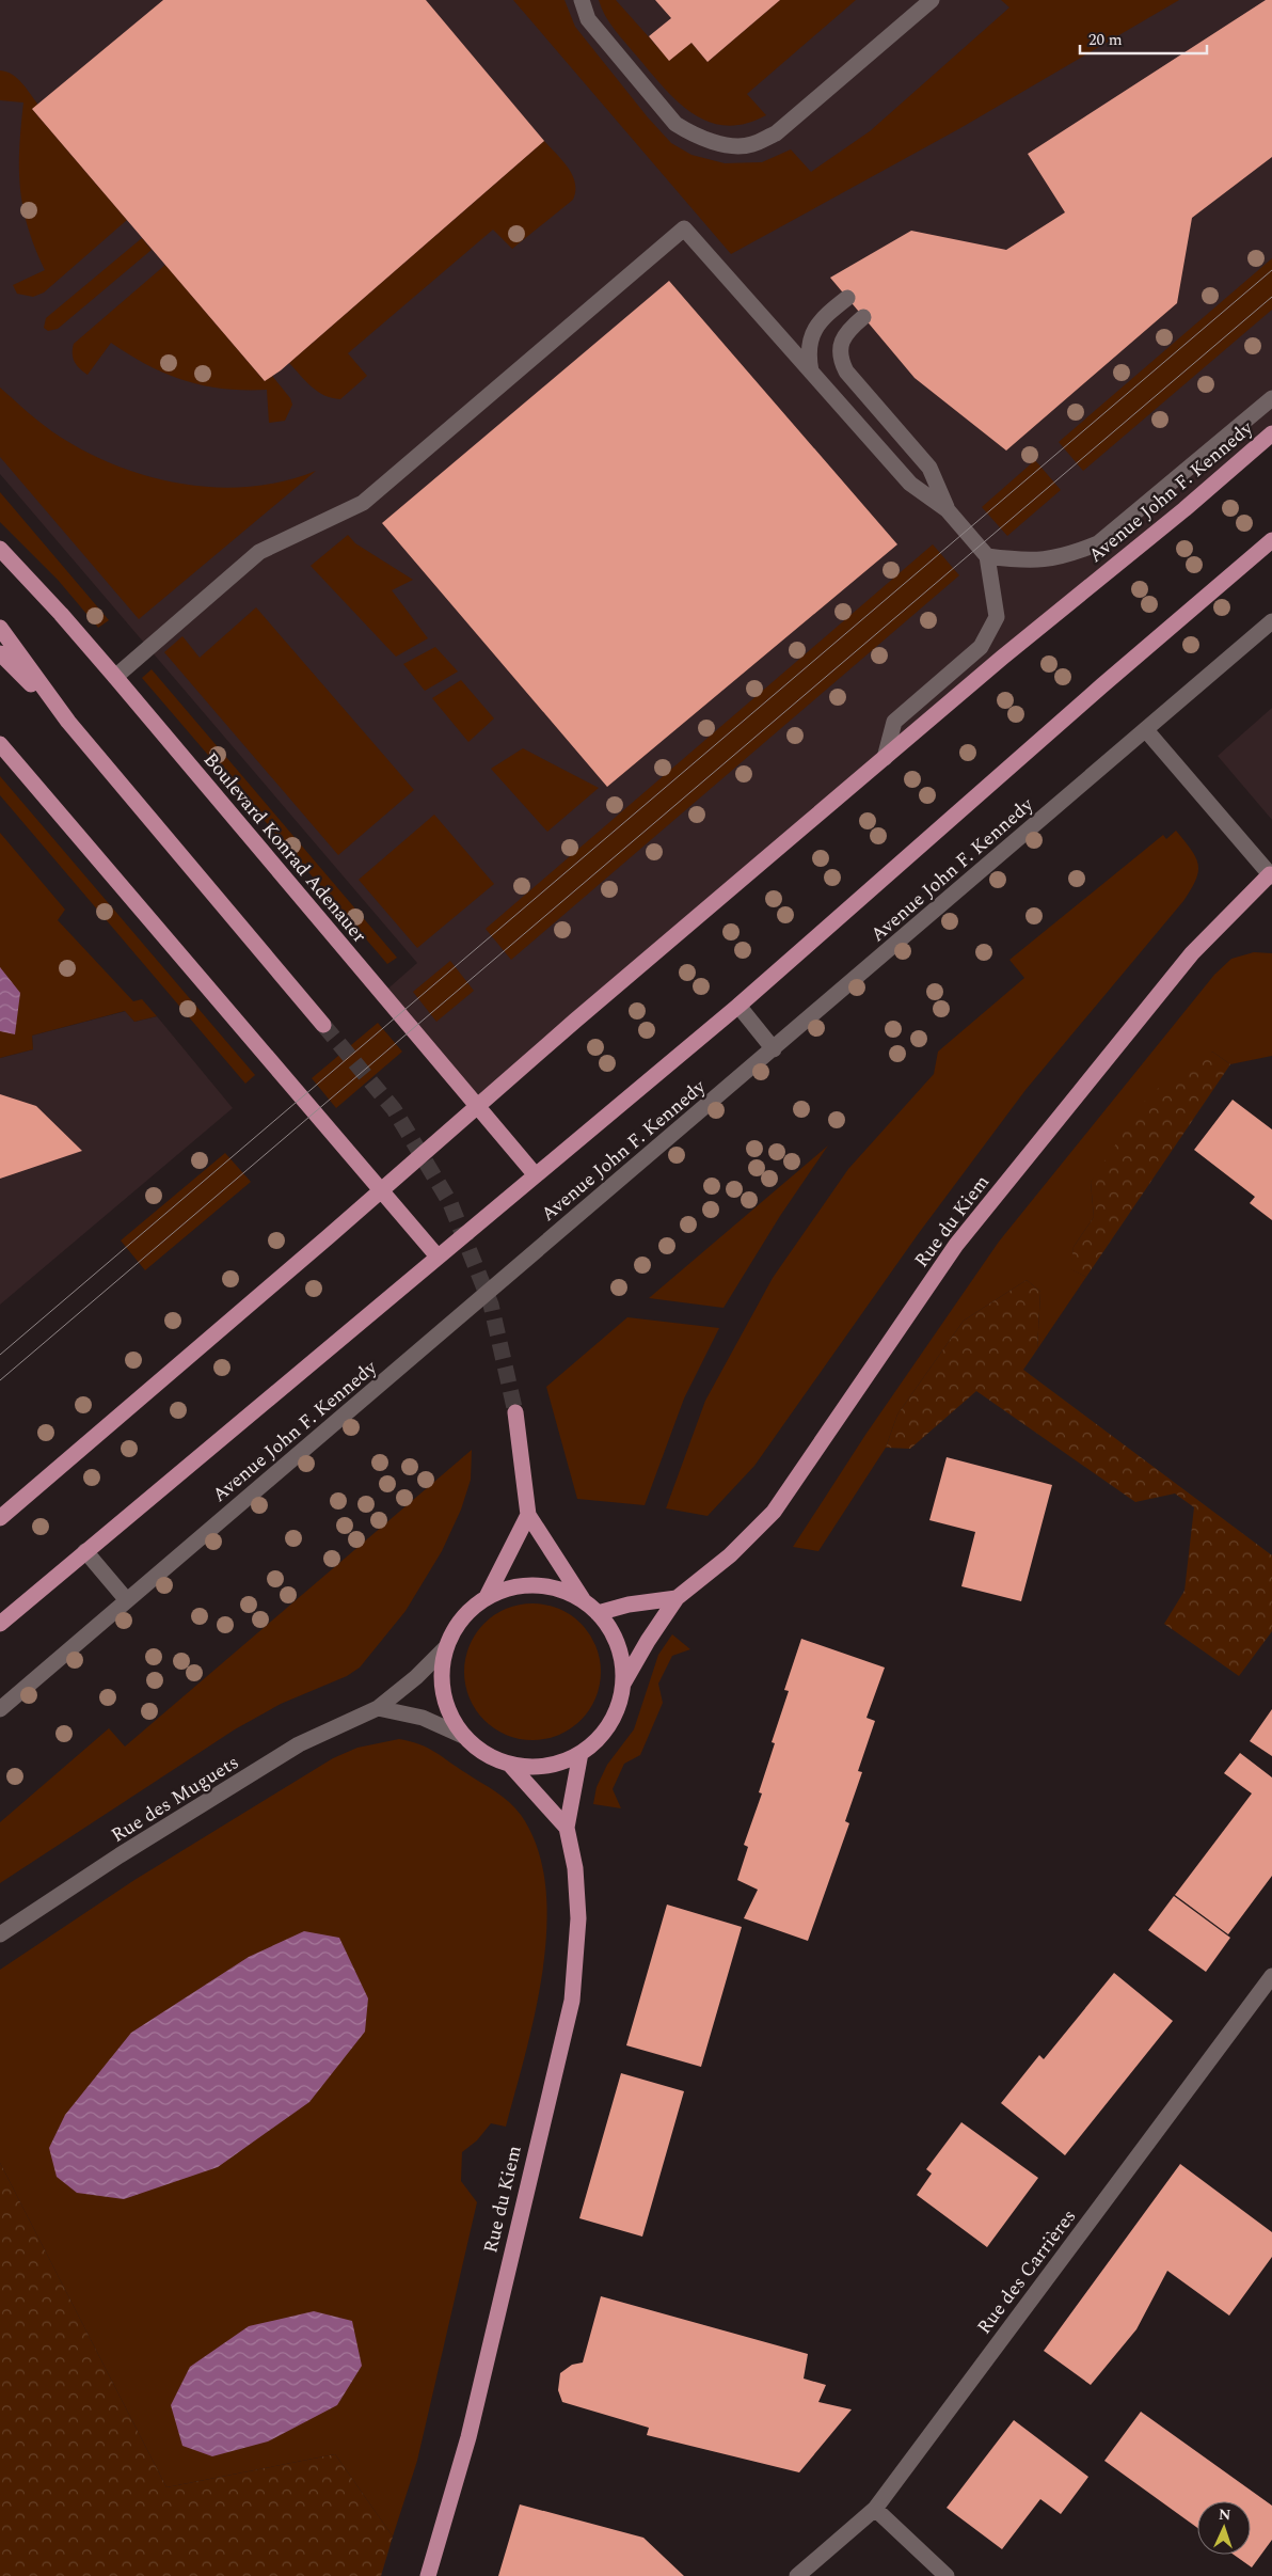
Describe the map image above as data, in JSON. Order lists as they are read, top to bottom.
{
  "streets": {
    "main road": ["Avenue John F. Kennedy", "Boulevard Konrad Adenauer", "Rue du Kiem"],
    "street": ["Rue des Muguets", "Rue des Carrières"]
  },
  "crossings": [
    ["Avenue John F. Kennedy", "Boulevard Konrad Adenauer"],
    ["Rue du Kiem", "Rue des Muguets"]
  ],
  "scale_bar": "20 m",
  "north": "top"
}
